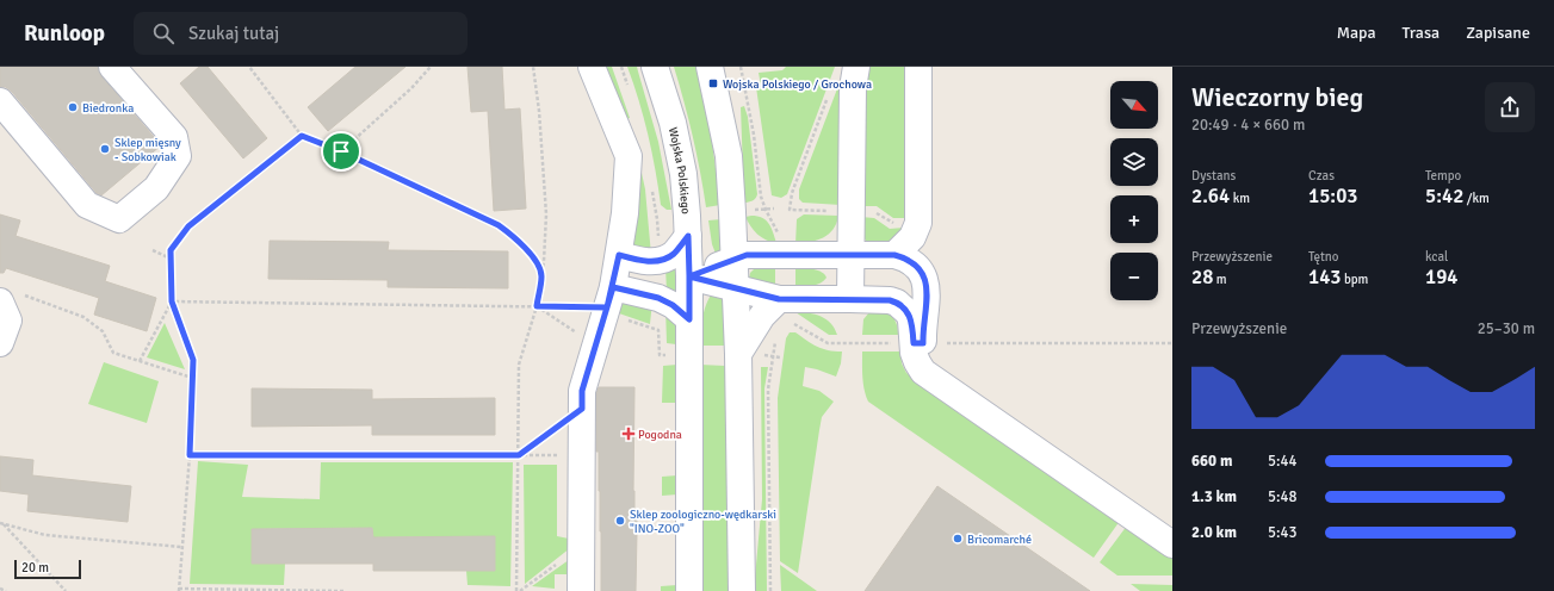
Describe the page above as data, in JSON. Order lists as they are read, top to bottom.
{
  "streets": {
    "street": ["Wojska Polskiego"]
  },
  "places": {
    "transit": ["Wojska Polskiego / Grochowa"],
    "other": [
      "Biedronka",
      "Sklep mięsny - Sobkowiak",
      "Sklep zoologiczno-wędkarski \"INO-ZOO\"",
      "Bricomarché"
    ],
    "health": ["Pogodna"]
  },
  "scale_bar": "20 m",
  "north": "bottom right",
  "page": {
    "header": "Runloop",
    "search": "Szukaj tutaj",
    "nav": ["Mapa", "Trasa", "Zapisane"],
    "heading": ["Wieczorny bieg", "20:49 · 4 × 660 m"],
    "map_buttons": ["+", "−"],
    "stats": [
      ["Dystans", "2.64 km"],
      ["Czas", "15:03"],
      ["Tempo", "5:42 /km"],
      ["Przewyższenie", "28 m"],
      ["Tętno", "143 bpm"],
      ["kcal", "194"]
    ],
    "chart": ["Przewyższenie", "25–30 m"],
    "list": [
      {
        "name": "660 m",
        "note": "5:44"
      },
      {
        "name": "1.3 km",
        "note": "5:48"
      },
      {
        "name": "2.0 km",
        "note": "5:43"
      }
    ],
    "scale": "20 m"
  }
}
